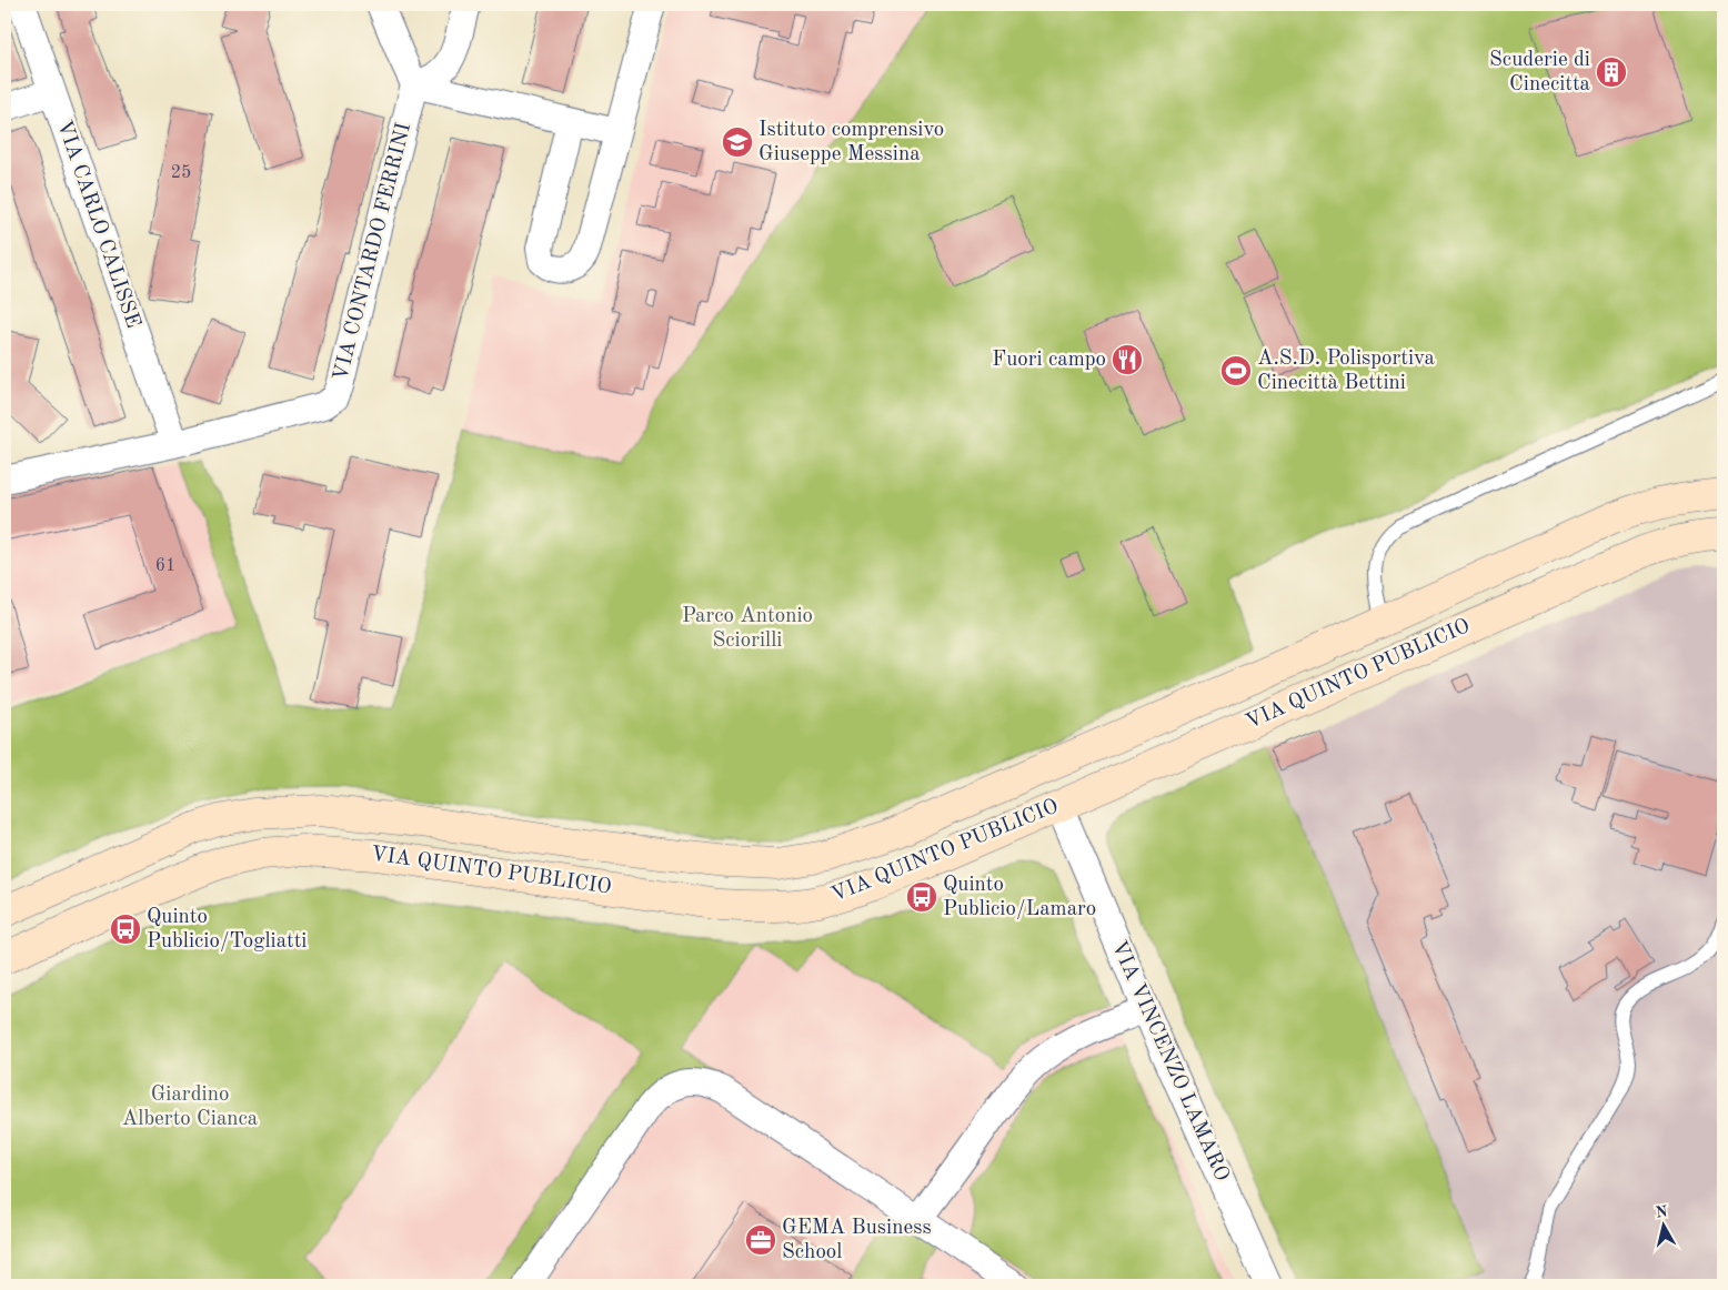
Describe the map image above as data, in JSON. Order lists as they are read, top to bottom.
{
  "streets": {
    "street": [
      "VIA CARLO CALISSE",
      "VIA CONTARDO FERRINI",
      "VIA QUINTO PUBLICIO",
      "VIA VINCENZO LAMARO"
    ]
  },
  "crossings": [
    ["VIA CARLO CALISSE", "VIA CONTARDO FERRINI"],
    ["VIA QUINTO PUBLICIO", "VIA VINCENZO LAMARO"]
  ],
  "parks": ["Parco Antonio Sciorilli", "Giardino Alberto Cianca"],
  "places": {
    "building": ["Scuderie di Cinecitta"],
    "school or university": ["Istituto comprensivo Giuseppe Messina"],
    "restaurant": ["Fuori campo"],
    "sports": ["A.S.D. Polisportiva Cinecittà Bettini"],
    "bus stop": ["Quinto Publicio/Lamaro", "Quinto Publicio/Togliatti"],
    "office": ["GEMA Business School"]
  },
  "house_numbers": ["25", "61"],
  "north": "top"
}
